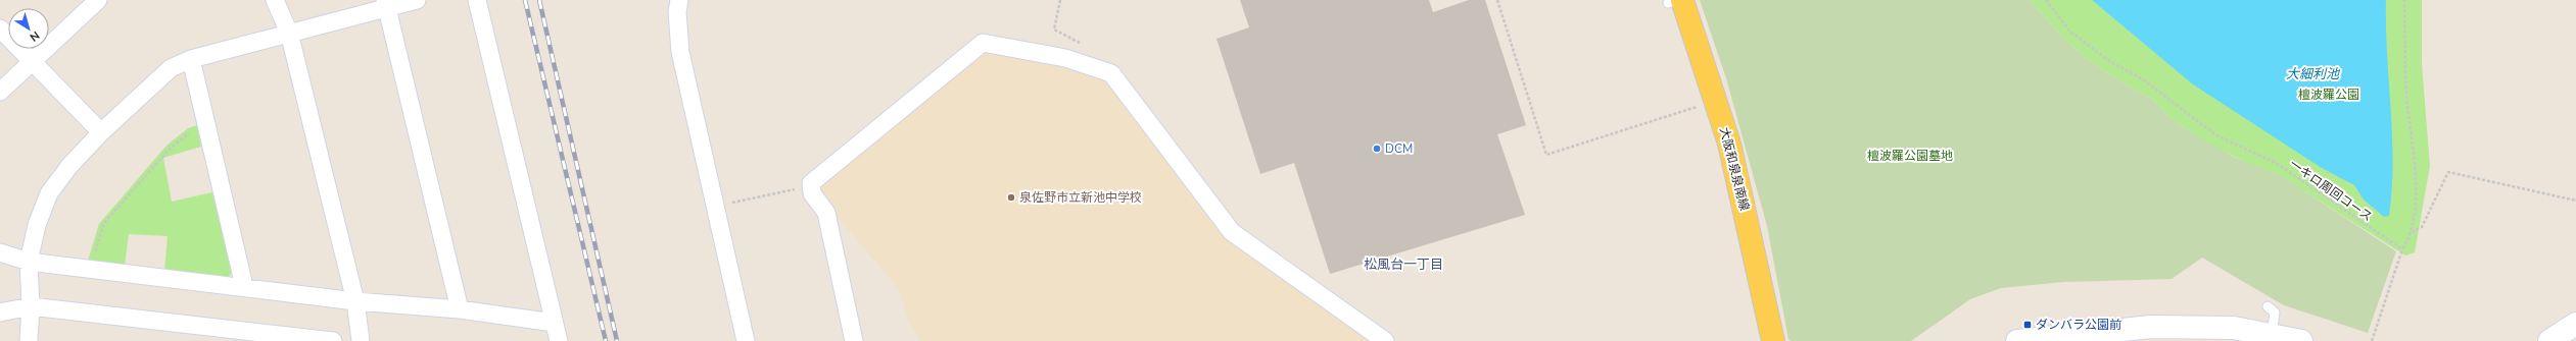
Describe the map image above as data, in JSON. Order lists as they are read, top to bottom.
{
  "streets": {
    "main road": ["大阪和泉泉南線"],
    "path": ["一キロ周回コース"]
  },
  "districts": ["松風台一丁目"],
  "water": ["大細利池"],
  "parks": ["檀波羅公園", "檀波羅公園墓地"],
  "places": {
    "other": ["DCM", "泉佐野市立新池中学校"],
    "transit": ["ダンバラ公園前"]
  },
  "north": "bottom right"
}
